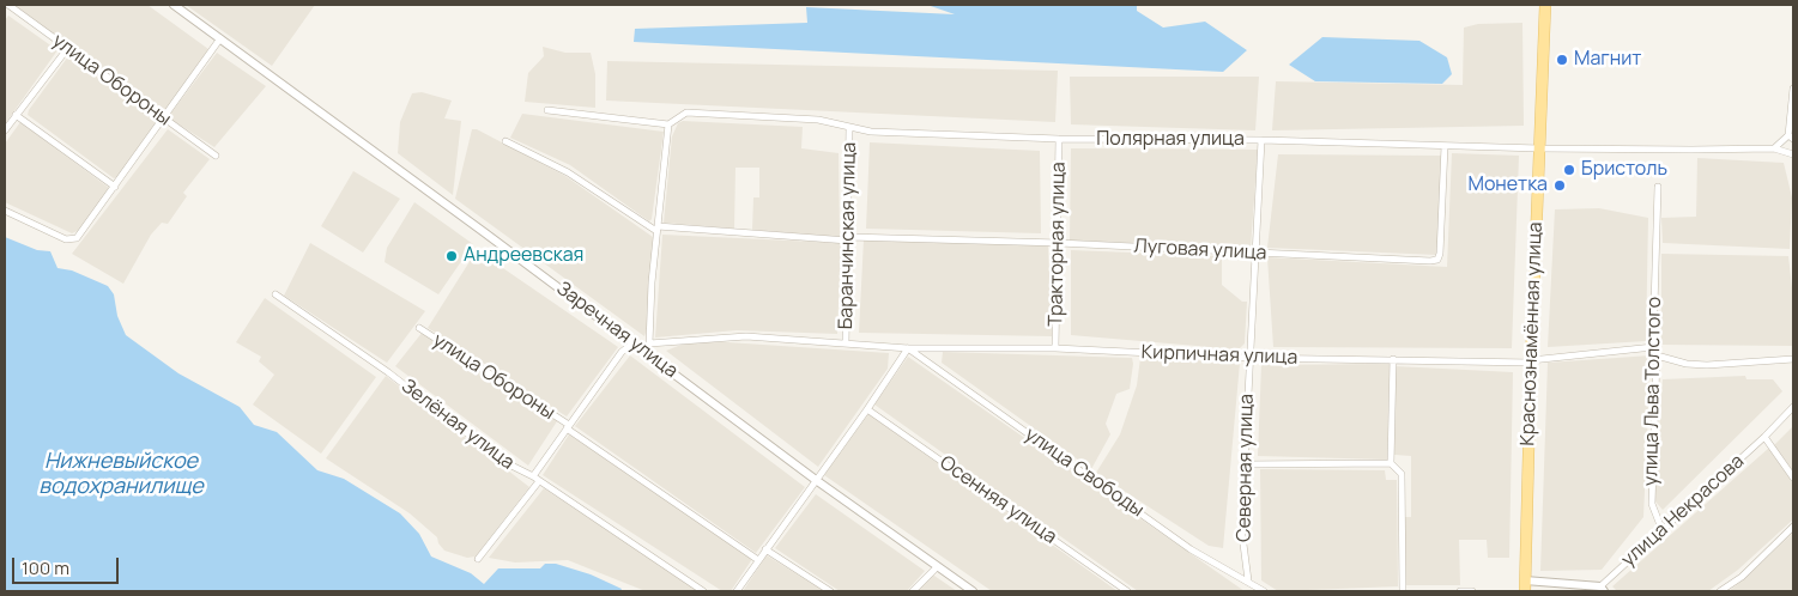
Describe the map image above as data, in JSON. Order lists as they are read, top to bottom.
{
  "streets": {
    "main road": ["Краснознамённая улица"],
    "street": [
      "улица Обороны",
      "Полярная улица",
      "Баранчинская улица",
      "Тракторная улица",
      "Луговая улица",
      "Заречная улица",
      "Кирпичная улица",
      "улица Льва Толстого",
      "Зелёная улица",
      "Северная улица",
      "улица Свободы",
      "Осенняя улица",
      "улица Некрасова"
    ]
  },
  "crossings": [
    ["Полярная улица", "Баранчинская улица"],
    ["Полярная улица", "Тракторная улица"],
    ["Полярная улица", "Луговая улица"],
    ["Полярная улица", "Краснознамённая улица"],
    ["Полярная улица", "Северная улица"],
    ["Баранчинская улица", "Луговая улица"],
    ["Баранчинская улица", "Кирпичная улица"],
    ["Тракторная улица", "Луговая улица"],
    ["Тракторная улица", "Кирпичная улица"],
    ["Луговая улица", "Северная улица"],
    ["Краснознамённая улица", "Кирпичная улица"],
    ["Краснознамённая улица", "улица Некрасова"],
    ["Кирпичная улица", "улица Льва Толстого"],
    ["Кирпичная улица", "Северная улица"],
    ["Кирпичная улица", "улица Свободы"],
    ["улица Льва Толстого", "улица Некрасова"],
    ["Северная улица", "улица Свободы"]
  ],
  "water": ["Нижневыйское водохранилище"],
  "places": [
    "Магнит",
    "Бристоль",
    "Монетка",
    "Андреевская"
  ],
  "scale_bar": "100 m"
}
